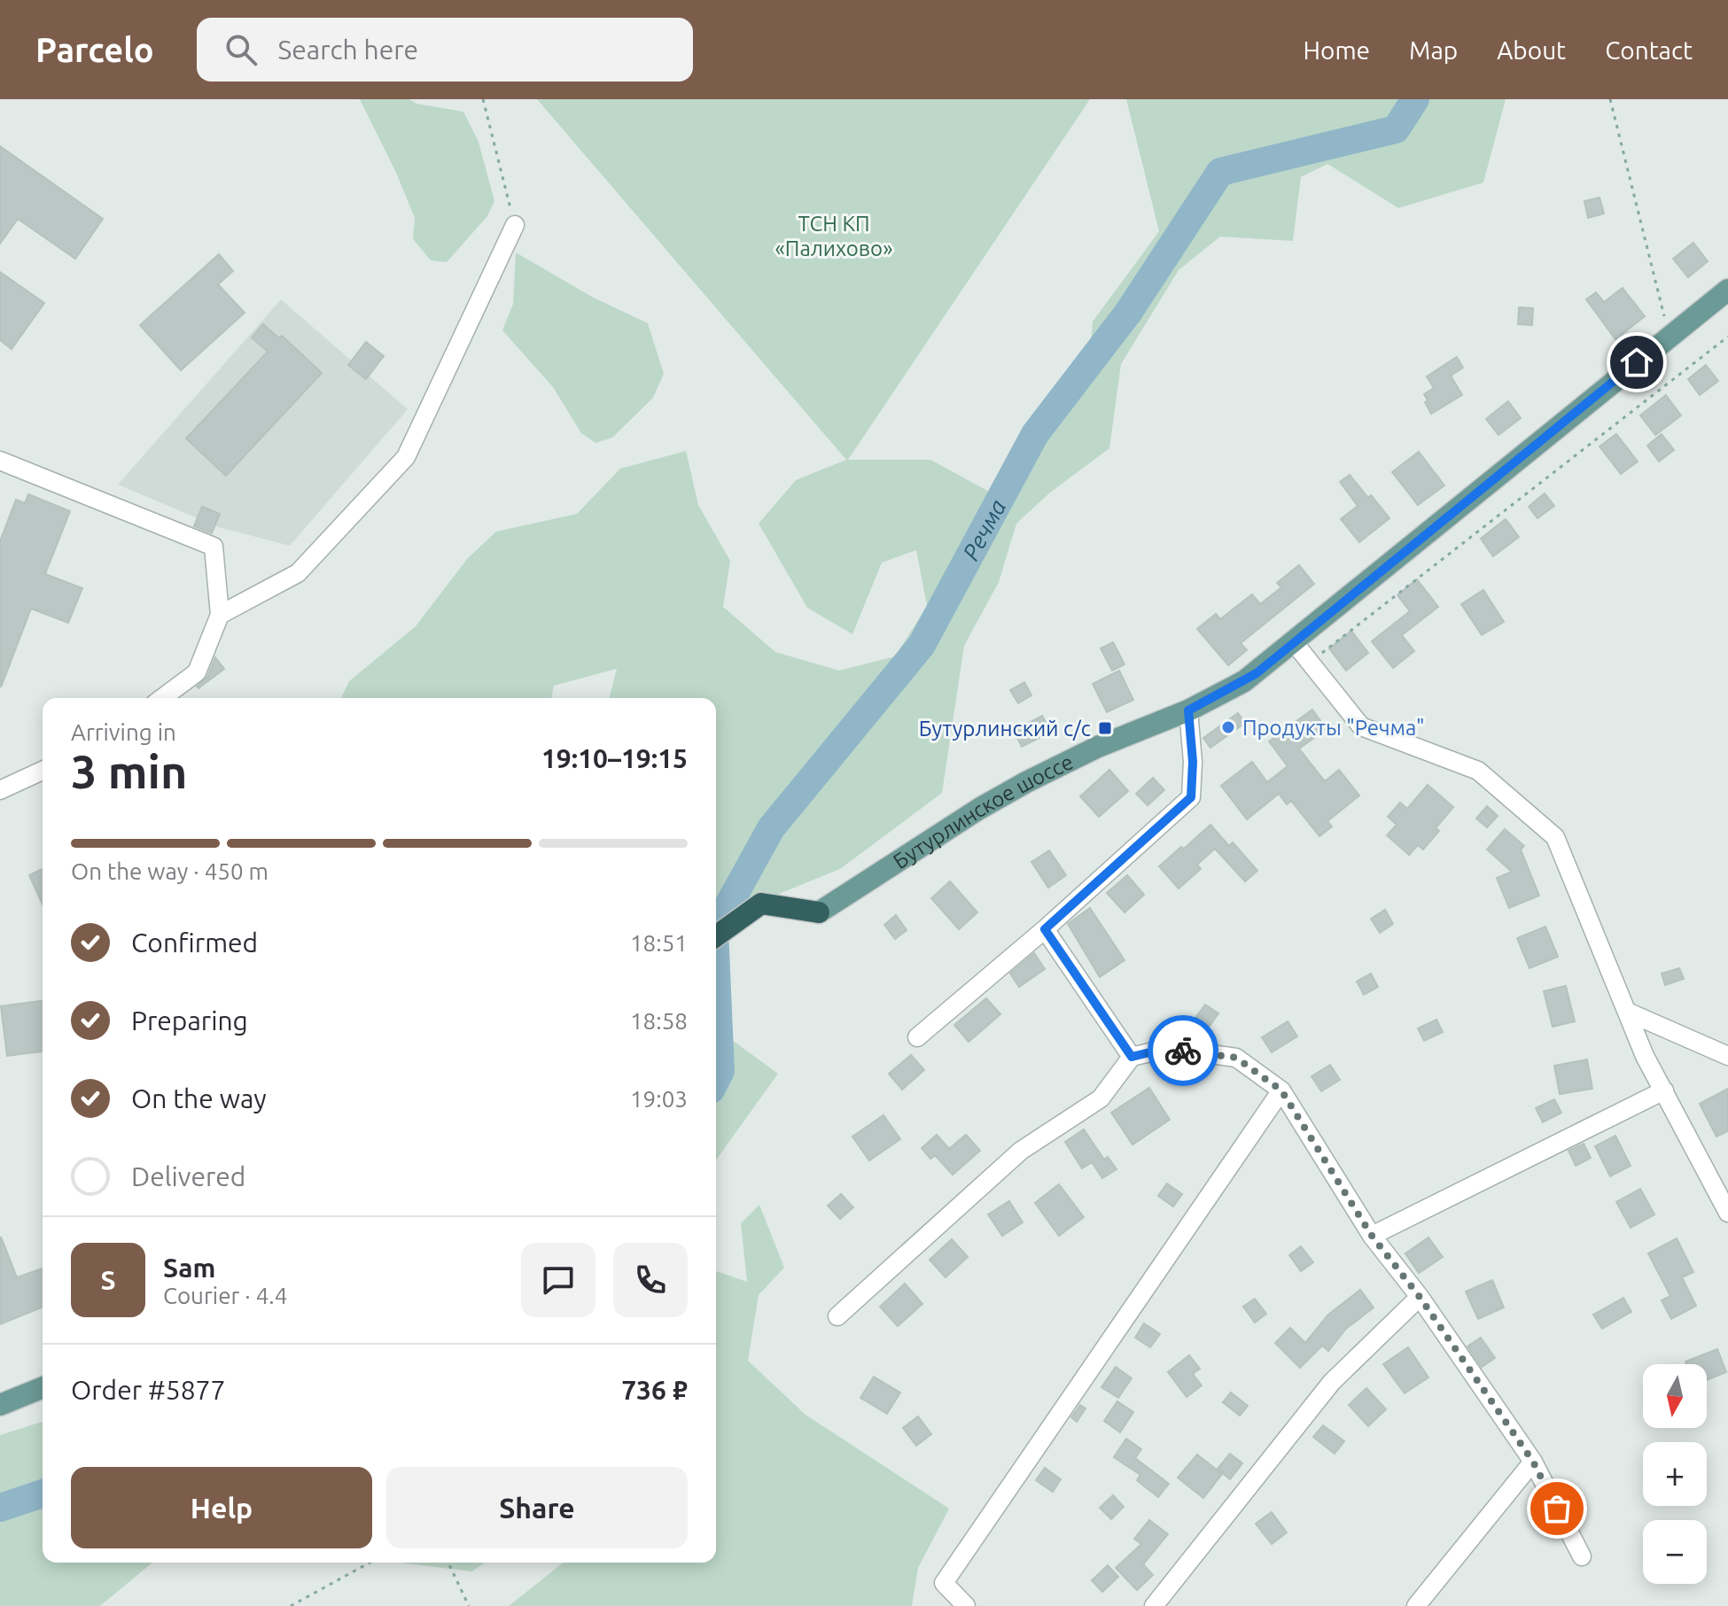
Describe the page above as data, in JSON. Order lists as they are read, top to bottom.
{
  "streets": {
    "main road": ["Бутурлинское шоссе"]
  },
  "water": ["Речма"],
  "parks": ["ТСН КП «Палихово»"],
  "places": {
    "other": ["Продукты \"Речма\""],
    "transit": ["Бутурлинский с/с"]
  },
  "north": "bottom",
  "page": {
    "header": "Parcelo",
    "search": "Search here",
    "nav": [
      "Home",
      "Map",
      "About",
      "Contact"
    ],
    "heading": ["3 min", "Arriving in", "19:10–19:15"],
    "panel": [
      "Sam",
      "Courier · 4.4",
      "Order #5877",
      "736 ₽"
    ],
    "bar": "On the way · 450 m",
    "list": [
      ["Confirmed", "18:51"],
      ["Preparing", "18:58"],
      ["On the way", "19:03"],
      "Delivered"
    ],
    "round": "S",
    "map_buttons": ["+", "−"],
    "buttons": ["Help", "Share"]
  }
}
